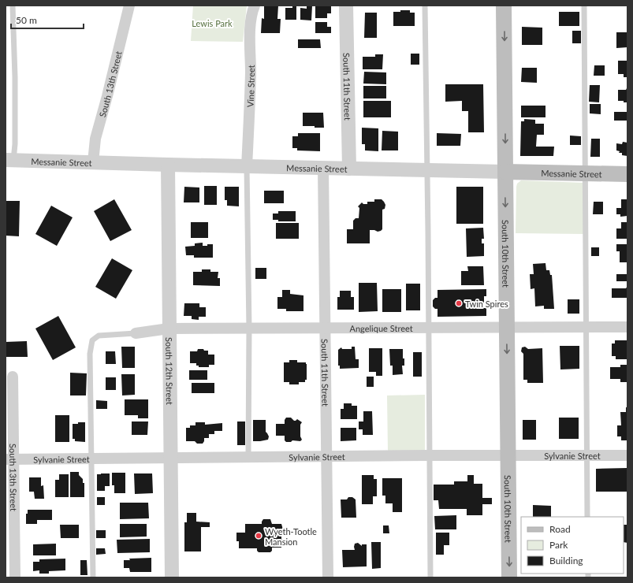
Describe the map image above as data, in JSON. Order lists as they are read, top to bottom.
{
  "streets": {
    "main road": ["Messanie Street", "South 10th Street"],
    "street": [
      "South 13th Street",
      "Vine Street",
      "South 11th Street",
      "Angelique Street",
      "South 12th Street",
      "Sylvanie Street"
    ]
  },
  "crossings": [
    ["South 13th Street", "Messanie Street"],
    ["South 13th Street", "Sylvanie Street"],
    ["Vine Street", "Messanie Street"],
    ["South 11th Street", "Messanie Street"],
    ["South 11th Street", "Angelique Street"],
    ["South 11th Street", "Sylvanie Street"],
    ["Messanie Street", "South 10th Street"],
    ["Messanie Street", "South 12th Street"],
    ["South 10th Street", "Angelique Street"],
    ["South 10th Street", "Sylvanie Street"],
    ["Angelique Street", "South 12th Street"],
    ["South 12th Street", "Sylvanie Street"]
  ],
  "one_way": ["South 10th Street"],
  "parks": ["Lewis Park"],
  "places": ["Twin Spires", "Wyeth-Tootle Mansion"],
  "legend": ["Road", "Park", "Building"],
  "scale_bar": "50 m"
}
